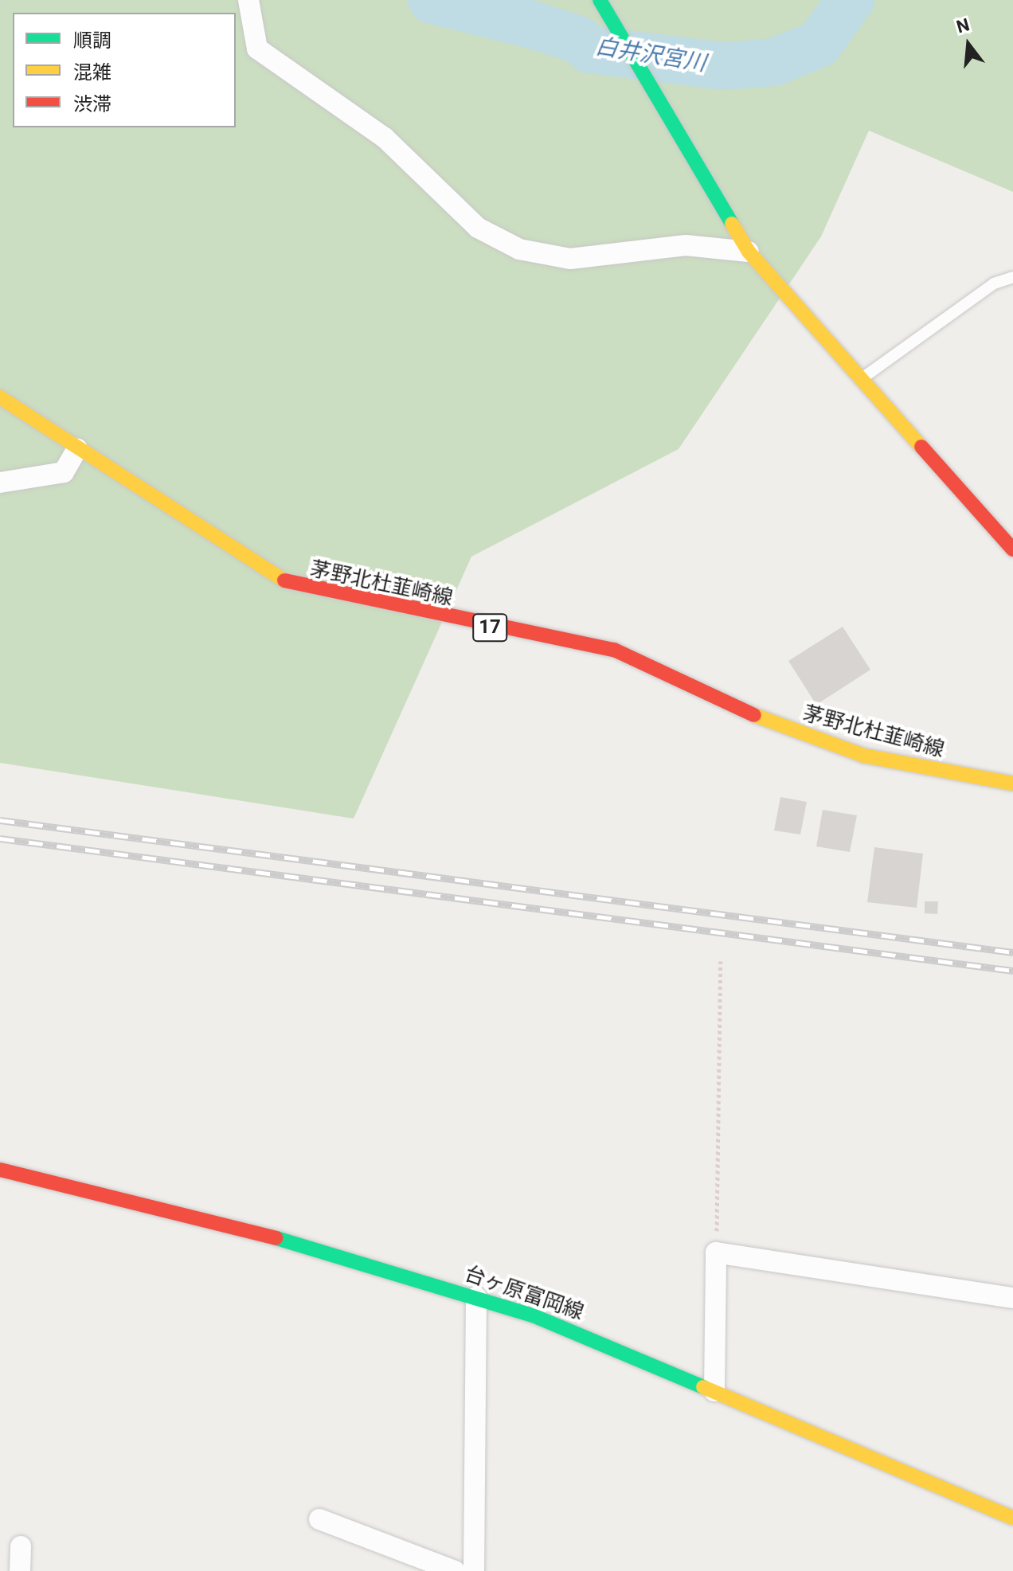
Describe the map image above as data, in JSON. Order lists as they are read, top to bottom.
{
  "streets": {
    "main road": ["茅野北杜韮崎線", "17", "台ヶ原富岡線"]
  },
  "water": ["白井沢宮川"],
  "legend": ["順調", "混雑", "渋滞"],
  "north": "top"
}
